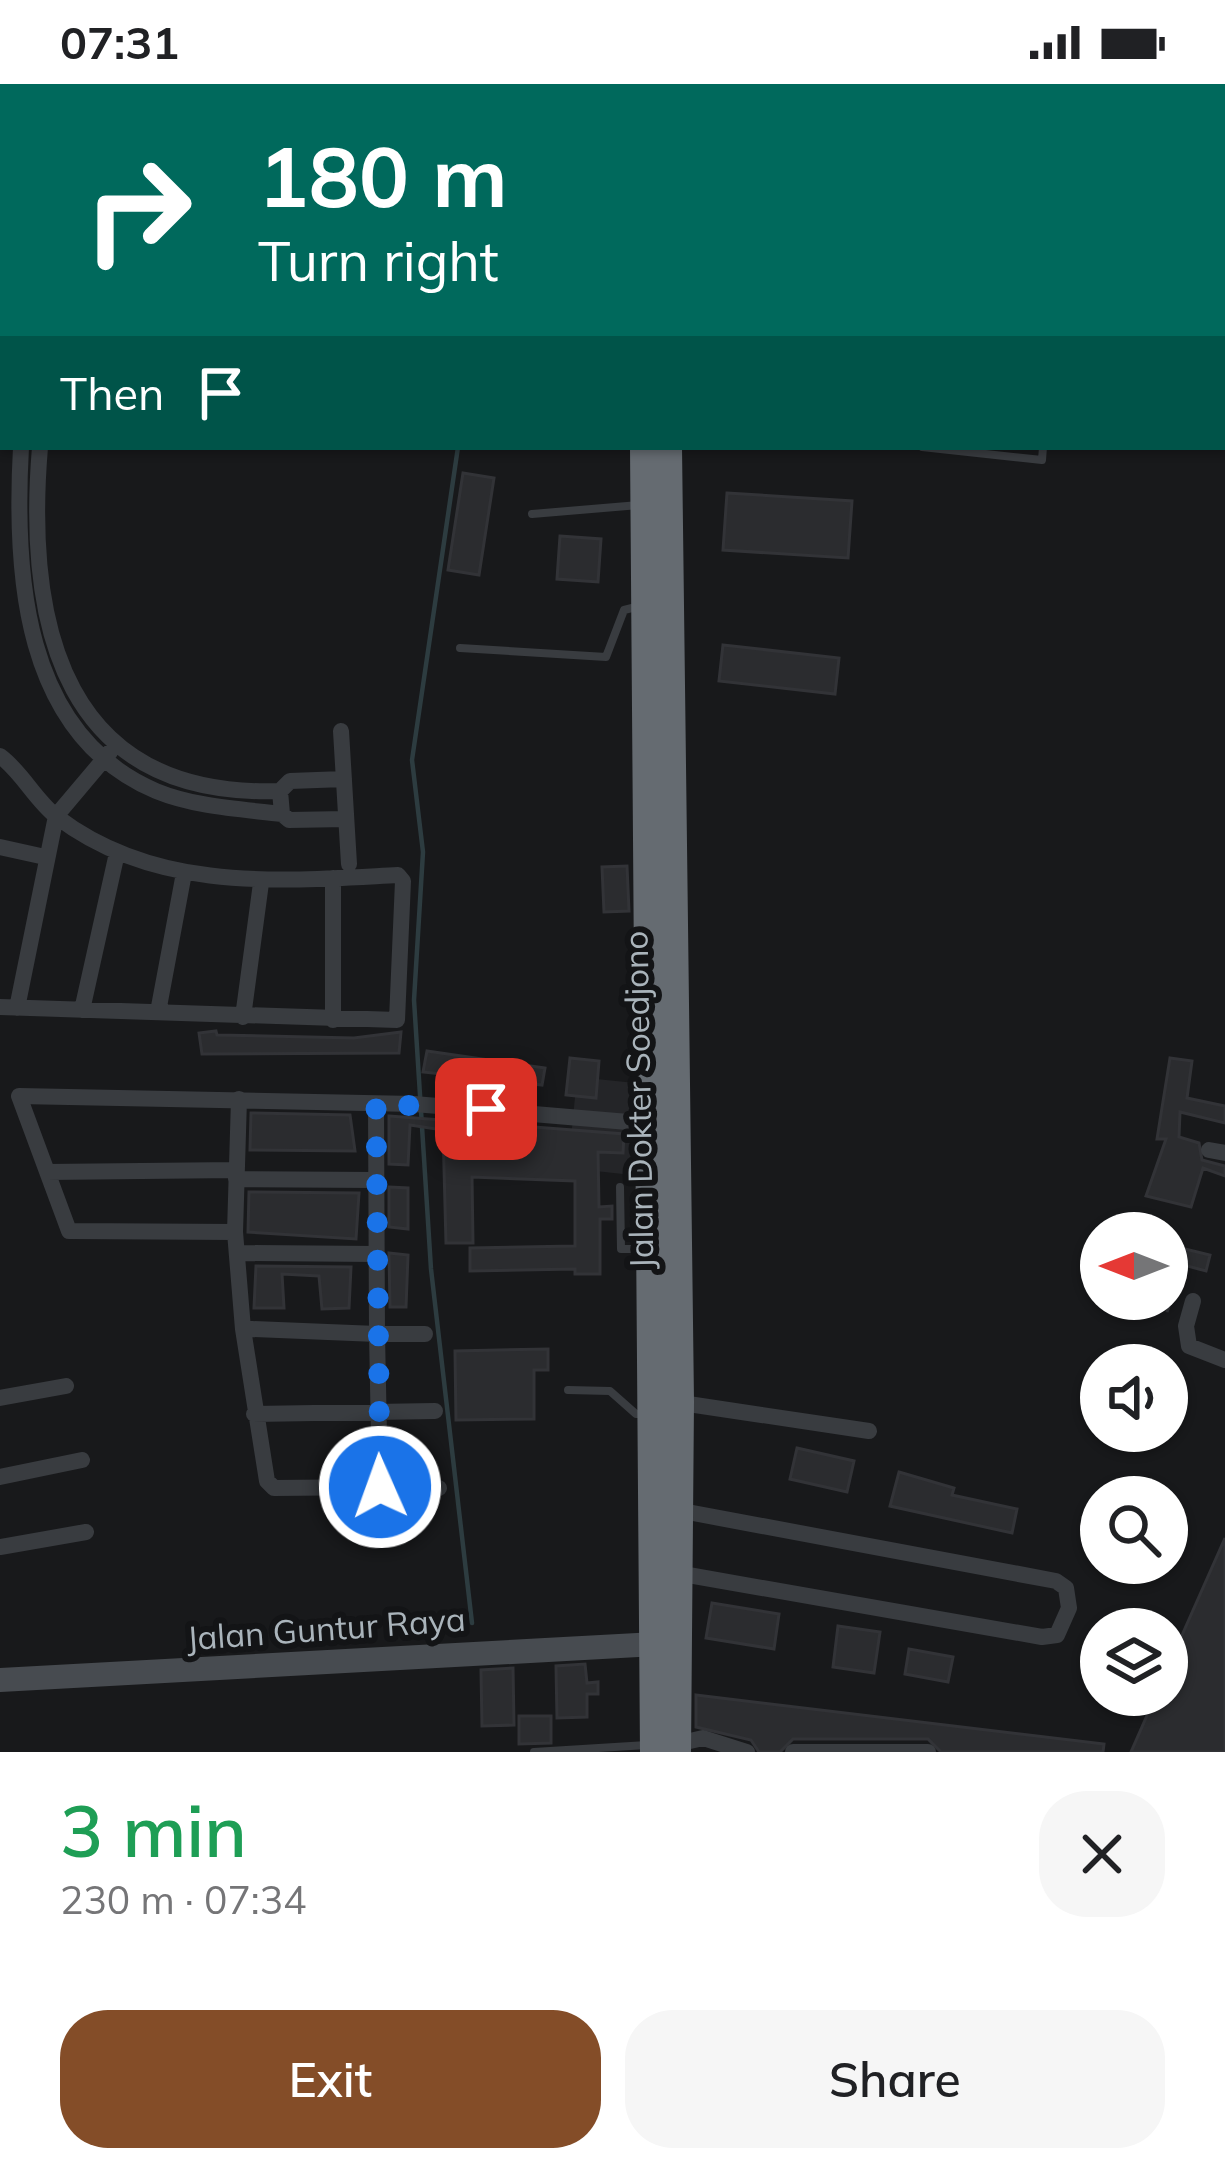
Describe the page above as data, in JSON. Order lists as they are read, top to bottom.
{
  "streets": {
    "highway": ["Jalan Dokter Soedjono"],
    "street": ["Jalan Guntur Raya"]
  },
  "crossings": [
    ["Jalan Dokter Soedjono", "Jalan Guntur Raya"]
  ],
  "north": "left",
  "page": {
    "status": "07:31",
    "turn": ["180 m", "Turn right"],
    "then": "Then",
    "heading": ["3 min", "230 m · 07:34"],
    "buttons": ["Exit", "Share"]
  }
}
